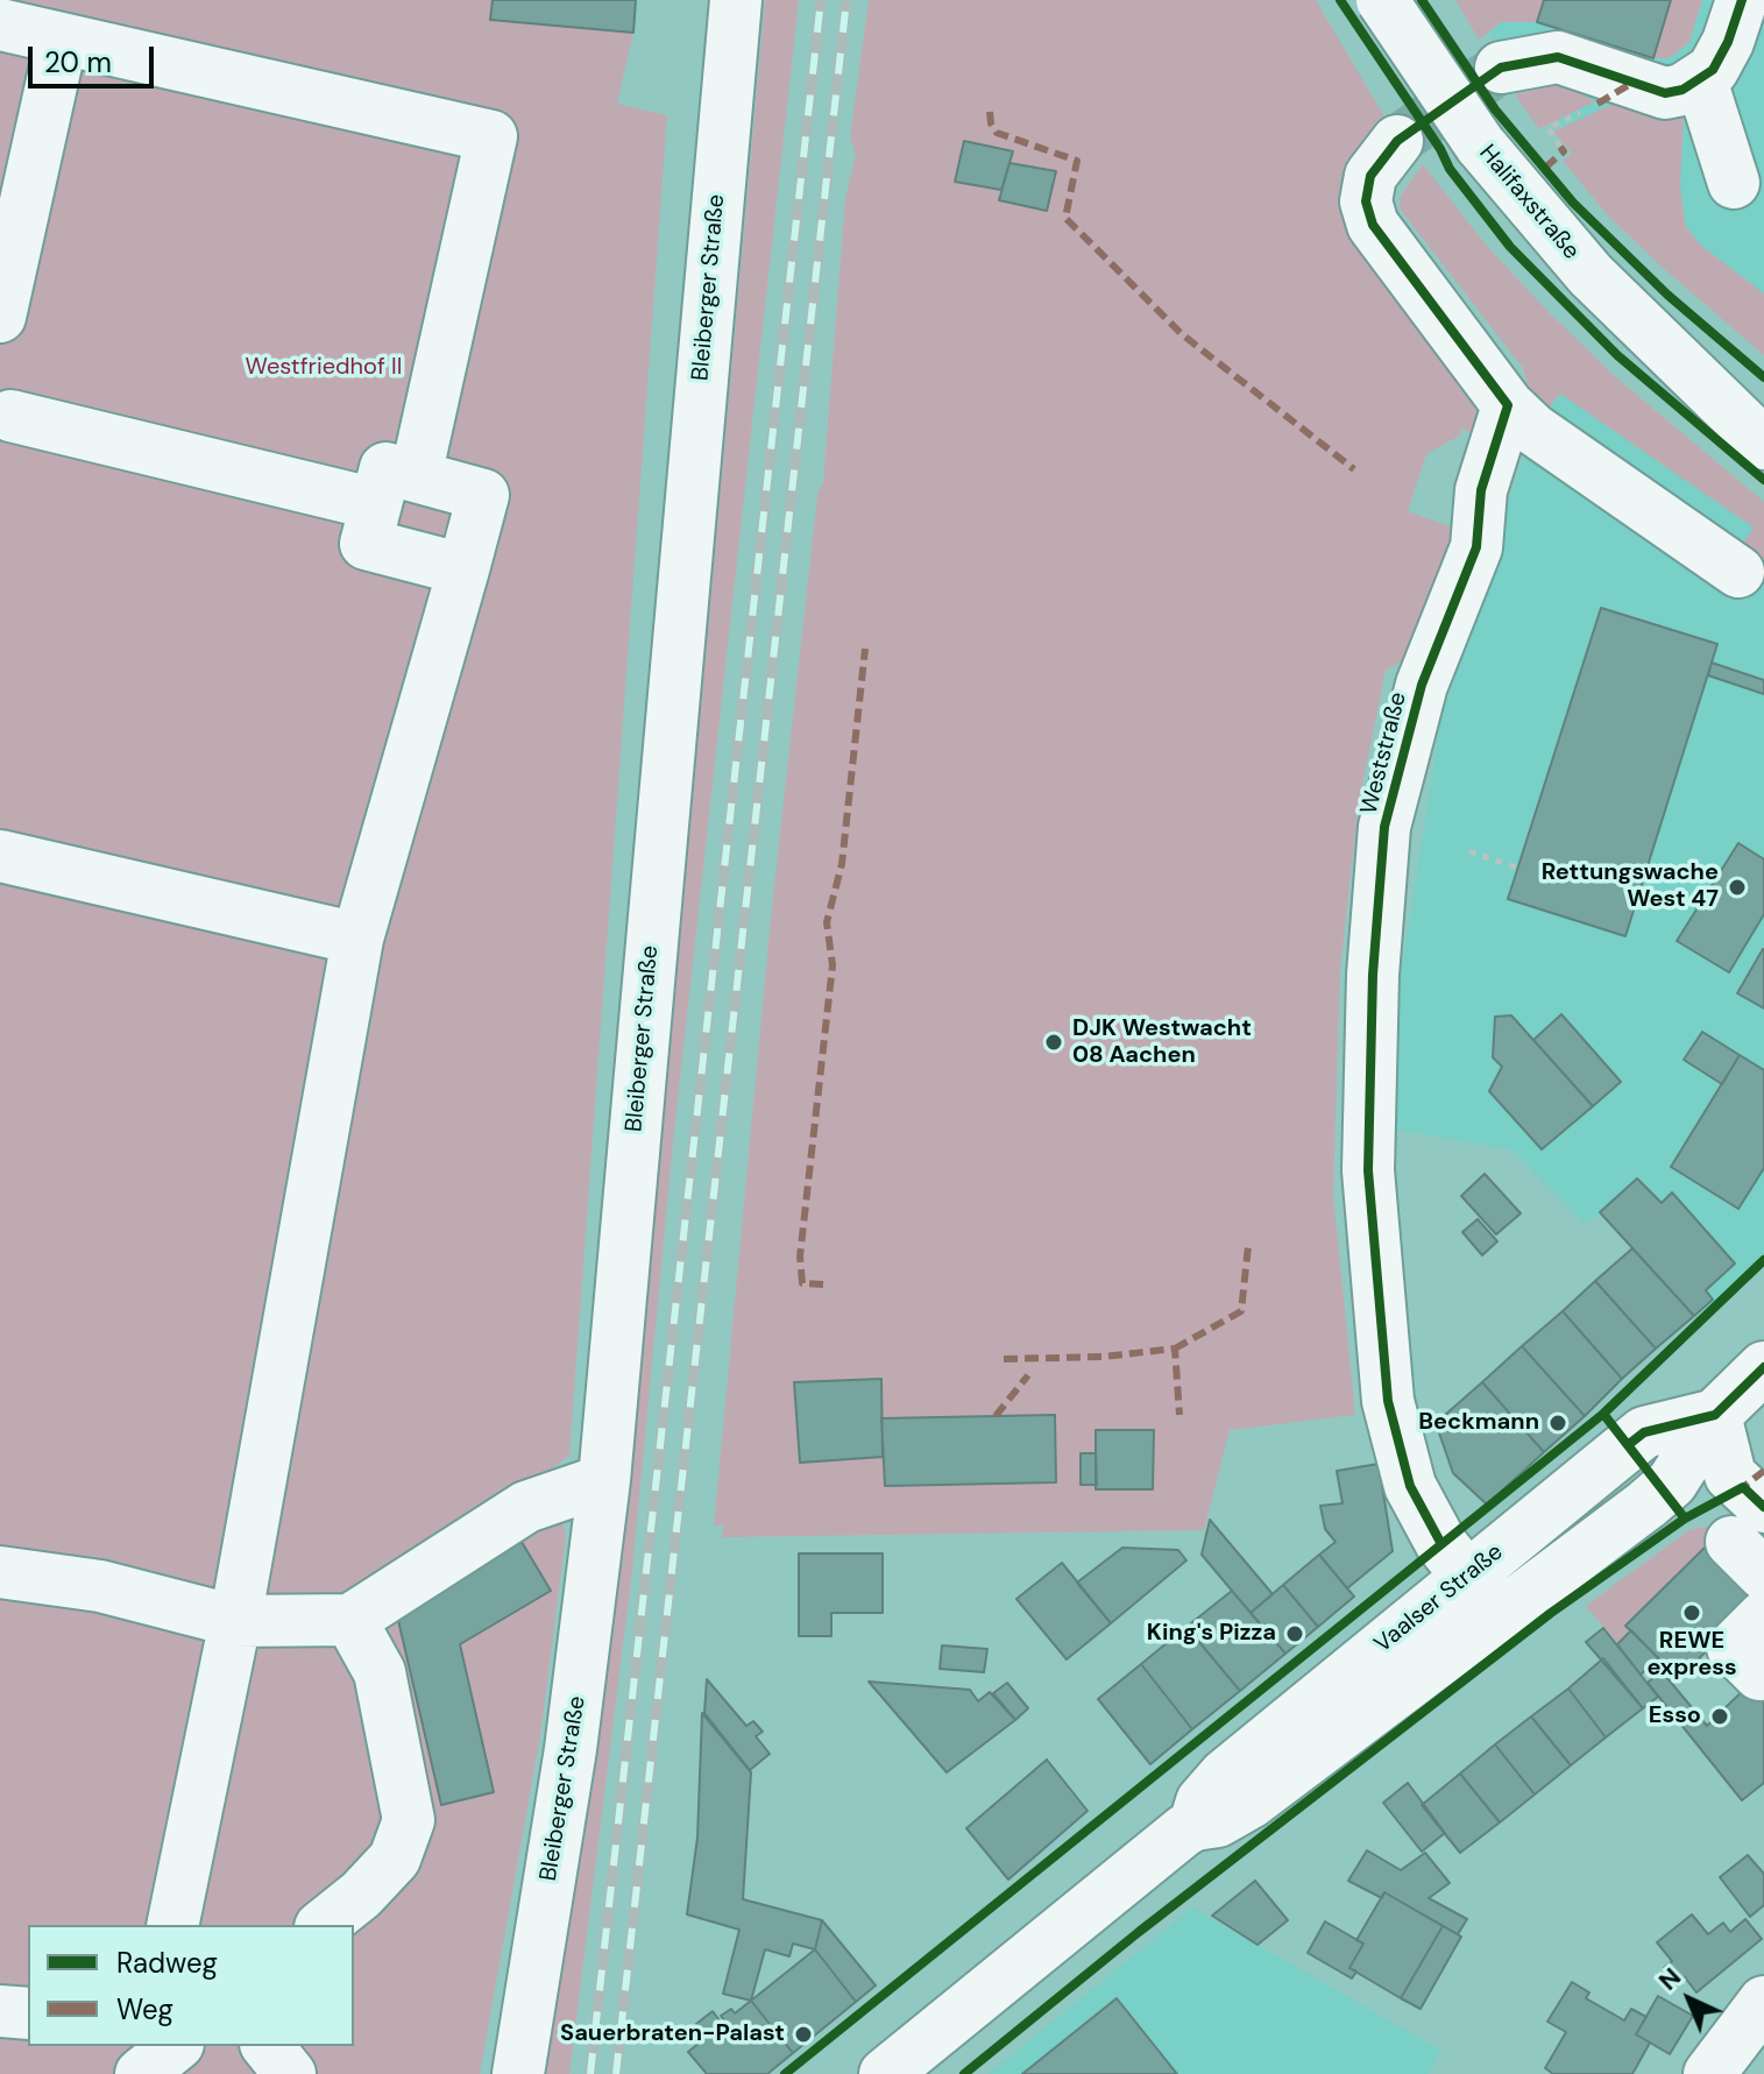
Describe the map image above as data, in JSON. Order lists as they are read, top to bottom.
{
  "streets": {
    "street": [
      "Halifaxstraße",
      "Bleiberger Straße",
      "Weststraße",
      "Vaalser Straße"
    ]
  },
  "crossings": [
    ["Weststraße", "Vaalser Straße"]
  ],
  "parks": ["Westfriedhof II"],
  "places": [
    "Rettungswache West 47",
    "DJK Westwacht 08 Aachen",
    "Beckmann",
    "REWE express",
    "King's Pizza",
    "Esso",
    "Sauerbraten-Palast"
  ],
  "legend": ["Radweg", "Weg"],
  "scale_bar": "20 m",
  "north": "top left"
}
